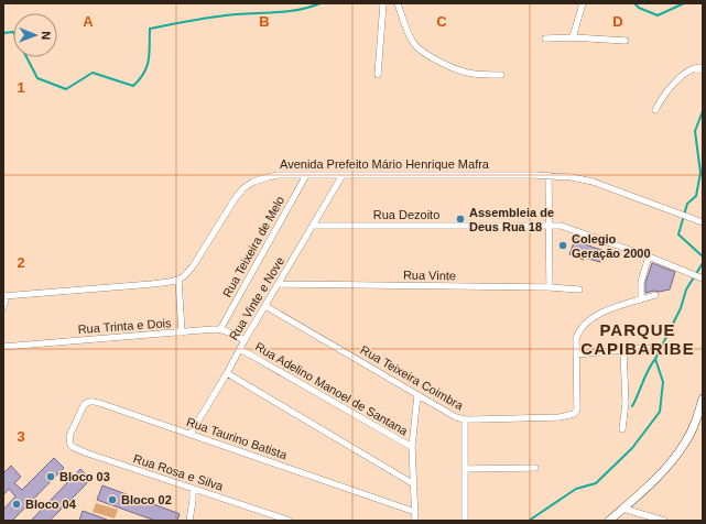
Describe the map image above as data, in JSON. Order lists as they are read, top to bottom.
{
  "streets": {
    "street": [
      "Avenida Prefeito Mário Henrique Mafra",
      "Rua Dezoito",
      "Rua Teixeira de Melo",
      "Rua Vinte",
      "Rua Vinte e Nove",
      "Rua Trinta e Dois",
      "Rua Teixeira Coimbra",
      "Rua Adelino Manoel de Santana",
      "Rua Taurino Batista",
      "Rua Rosa e Silva"
    ]
  },
  "crossings": [
    ["Avenida Prefeito Mário Henrique Mafra", "Rua Teixeira de Melo"],
    ["Avenida Prefeito Mário Henrique Mafra", "Rua Vinte e Nove"],
    ["Rua Dezoito", "Rua Vinte e Nove"],
    ["Rua Teixeira de Melo", "Rua Trinta e Dois"],
    ["Rua Vinte", "Rua Vinte e Nove"],
    ["Rua Vinte e Nove", "Rua Trinta e Dois"],
    ["Rua Vinte e Nove", "Rua Teixeira Coimbra"],
    ["Rua Vinte e Nove", "Rua Adelino Manoel de Santana"],
    ["Rua Vinte e Nove", "Rua Taurino Batista"],
    ["Rua Taurino Batista", "Rua Rosa e Silva"]
  ],
  "districts": ["PARQUE CAPIBARIBE"],
  "places": [
    "Assembleia de Deus Rua 18",
    "Colegio Geração 2000",
    "Bloco 03",
    "Bloco 02",
    "Bloco 04"
  ],
  "north": "right",
  "grid": {
    "columns": [
      "A",
      "B",
      "C",
      "D"
    ],
    "rows": ["1", "2", "3"]
  }
}
